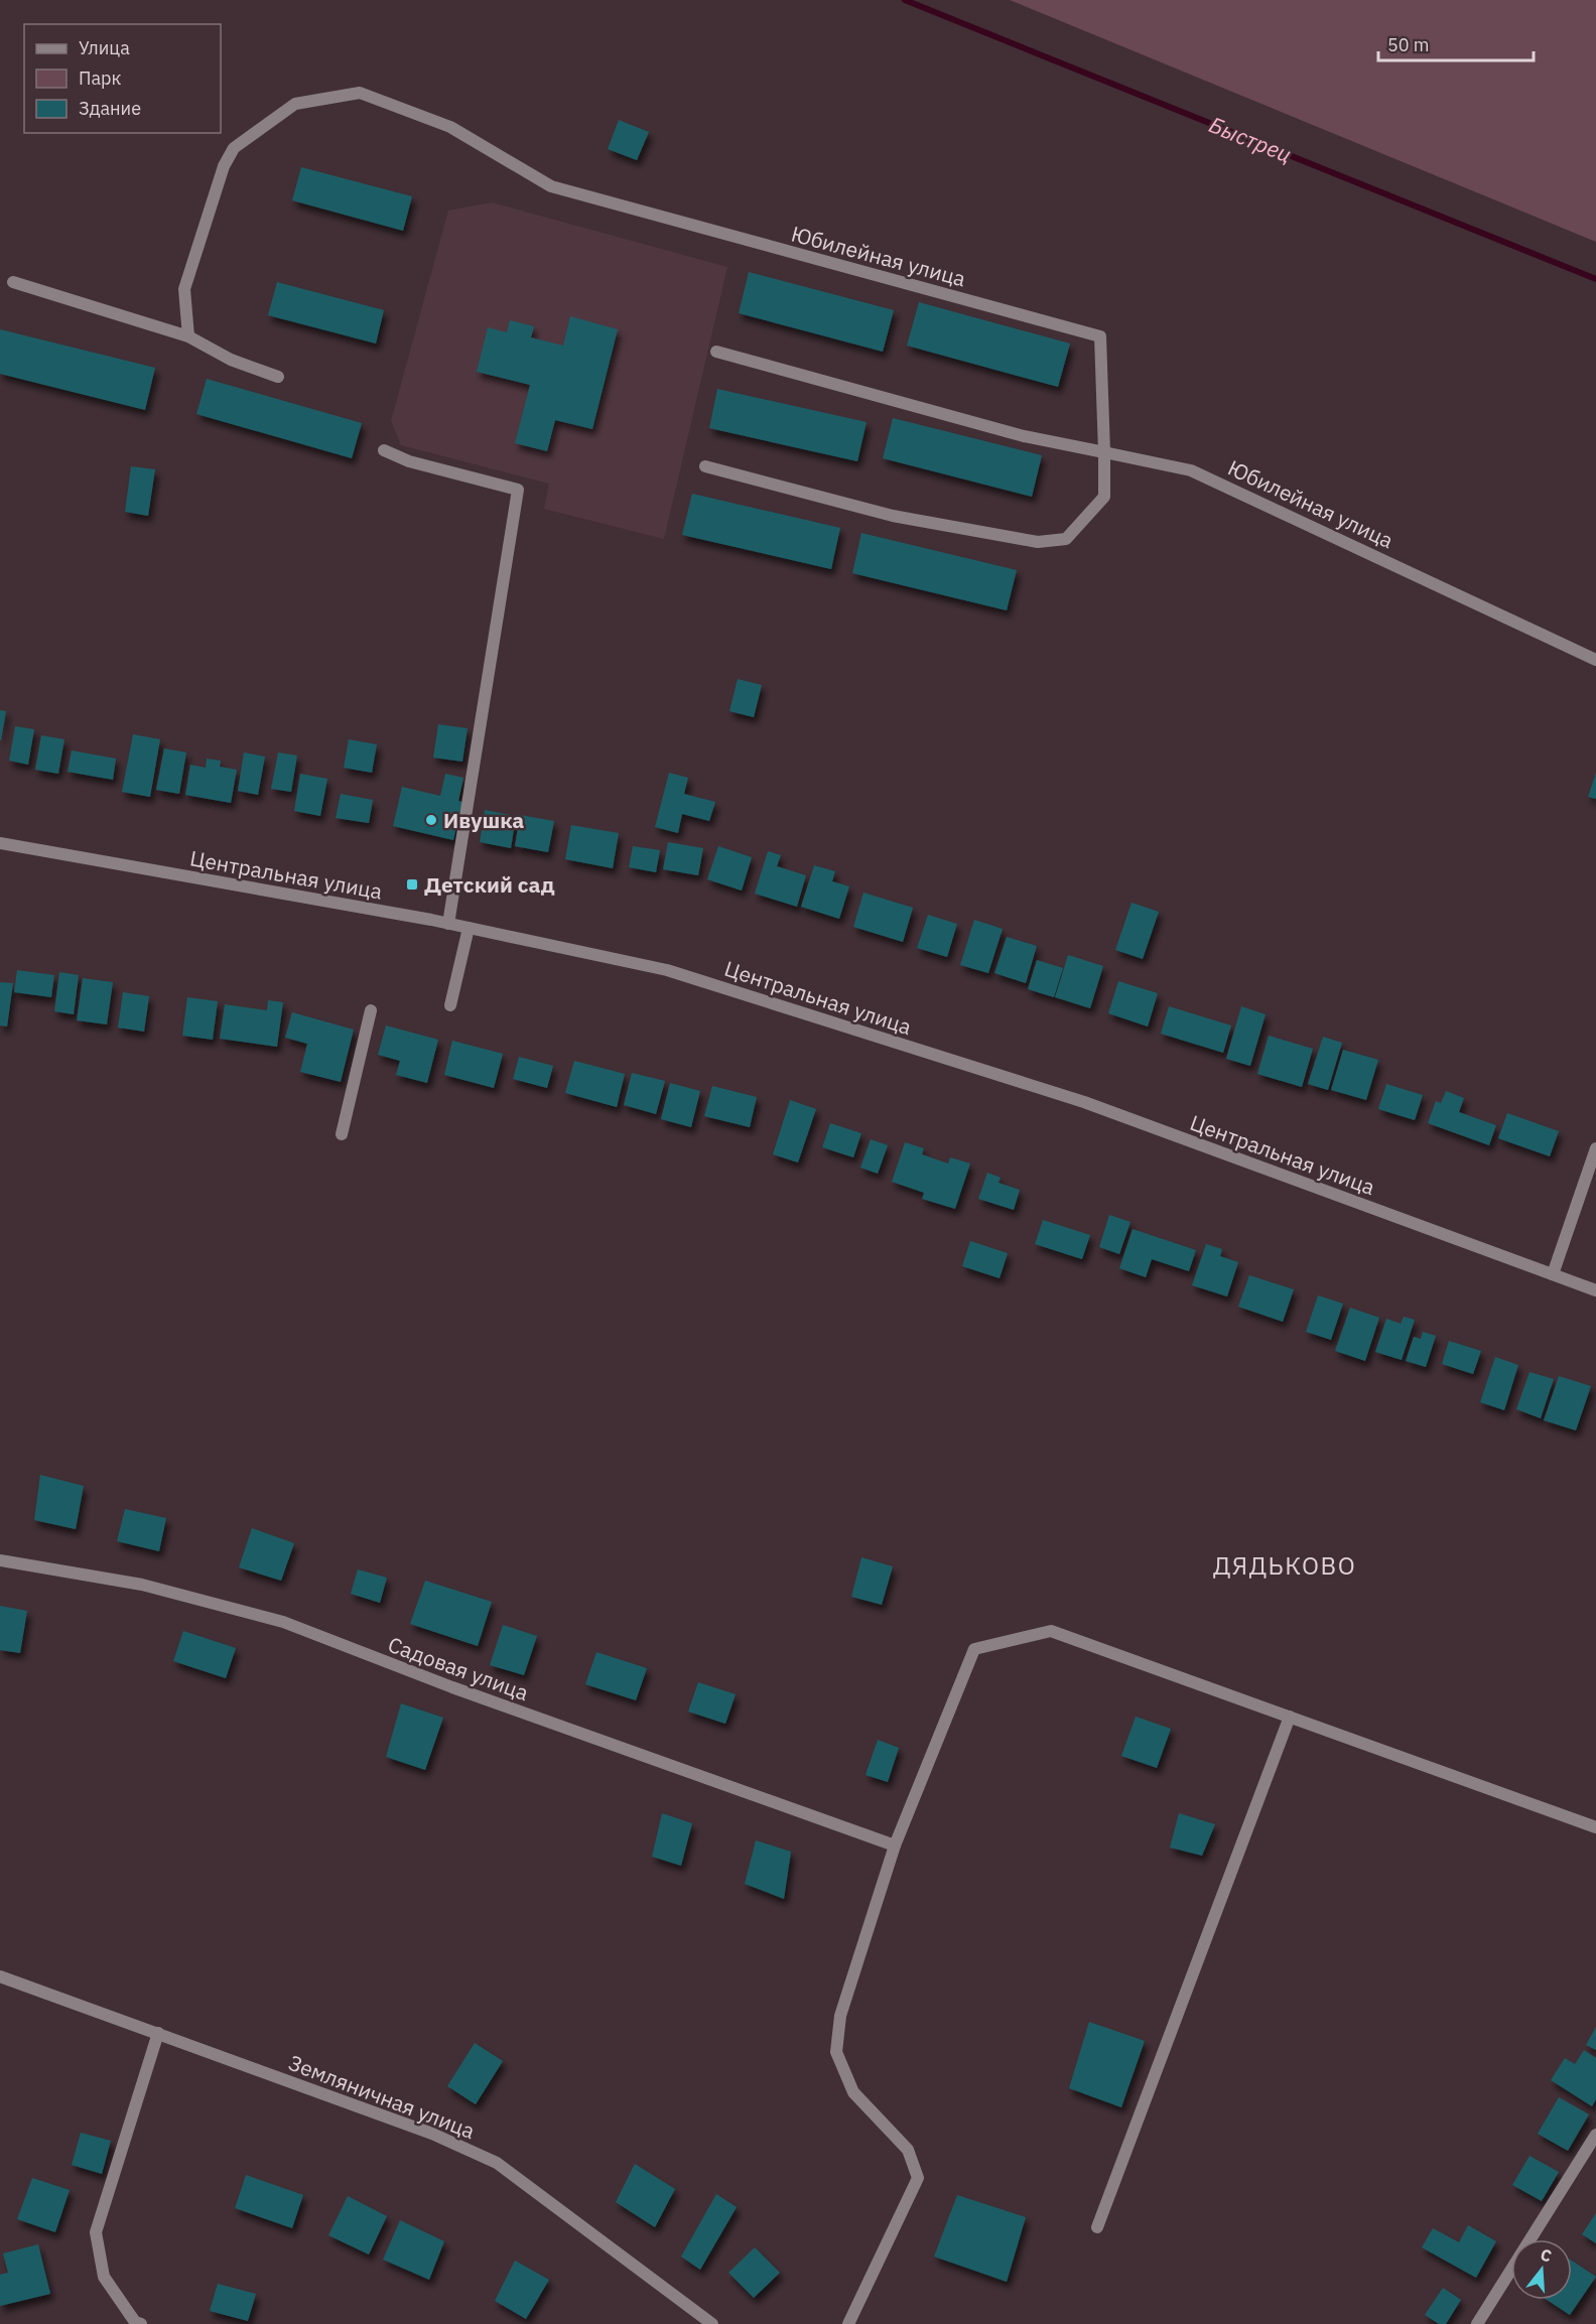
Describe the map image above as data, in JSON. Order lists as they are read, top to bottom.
{
  "streets": {
    "street": [
      "Юбилейная улица",
      "Центральная улица",
      "Садовая улица",
      "Земляничная улица"
    ]
  },
  "districts": ["ДЯДЬКОВО"],
  "water": ["Быстрец"],
  "places": {
    "other": ["Ивушка"],
    "transit": ["Детский сад"]
  },
  "legend": ["Улица", "Парк", "Здание"],
  "scale_bar": "50 m",
  "north": "top"
}
